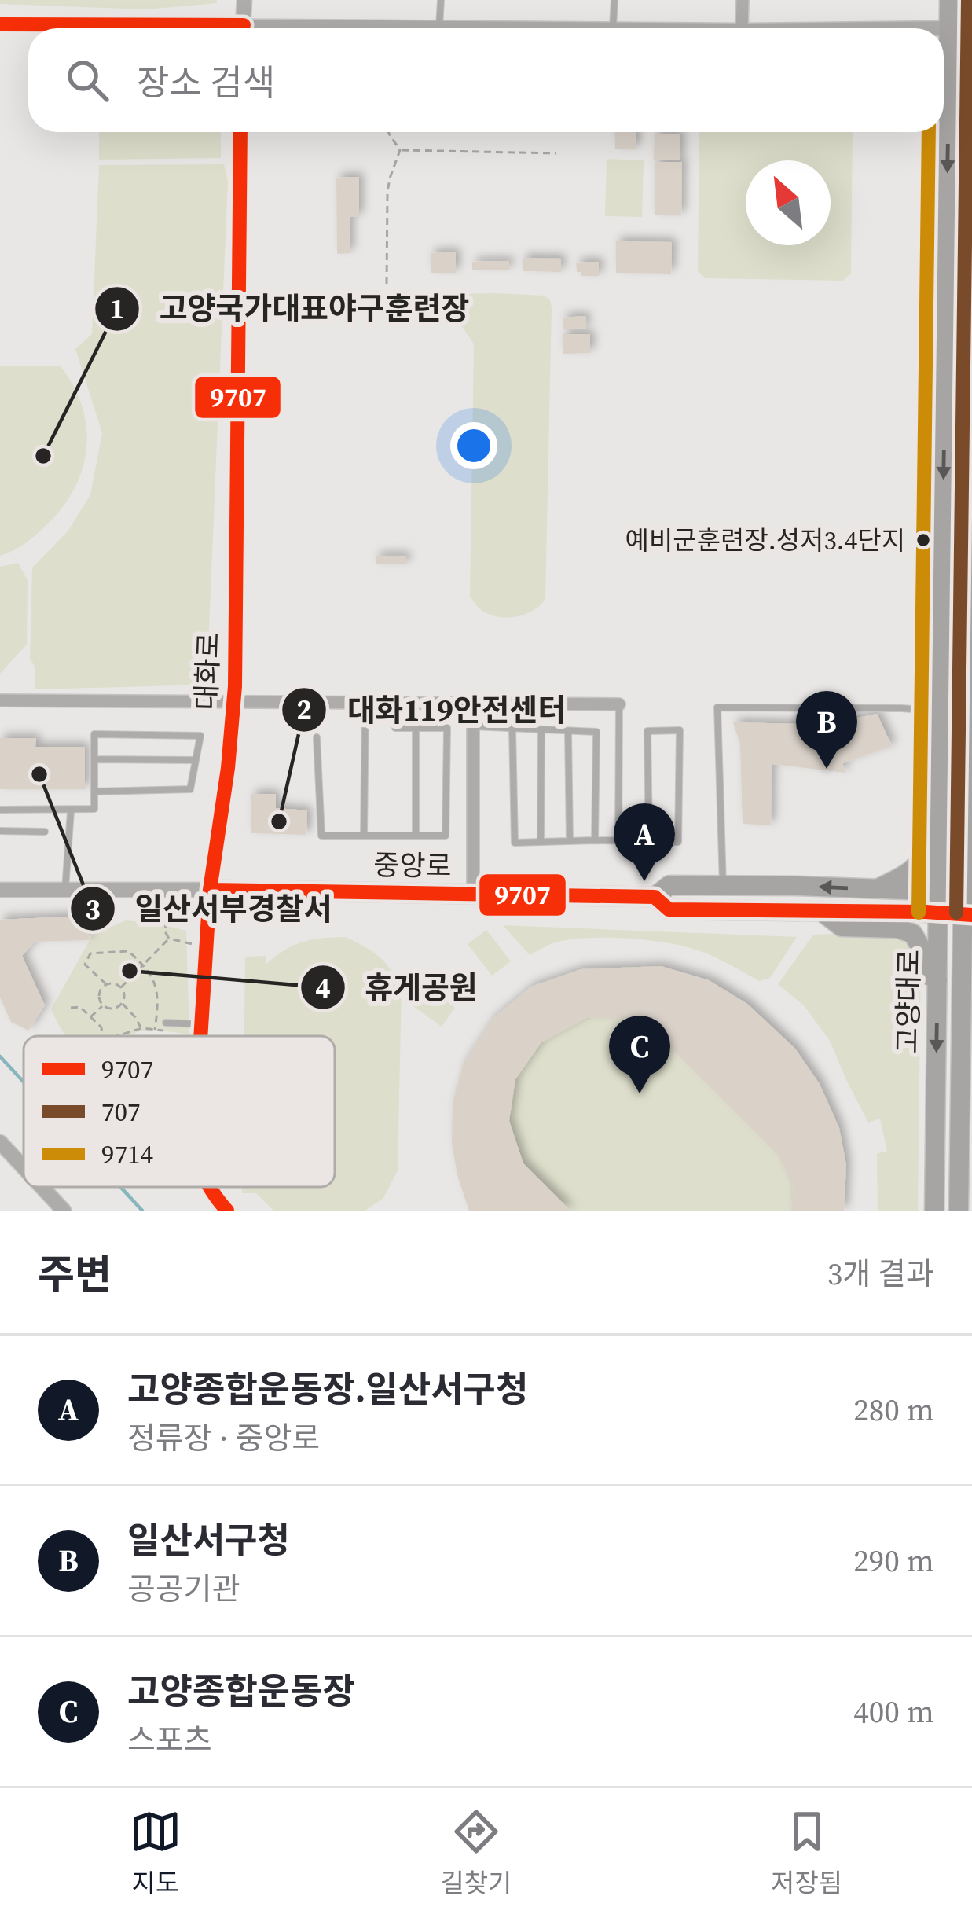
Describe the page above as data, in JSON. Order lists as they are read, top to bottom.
{
  "streets": {
    "main road": ["중앙로", "고양대로"],
    "street": ["대화로"]
  },
  "crossings": [
    ["대화로", "중앙로"],
    ["중앙로", "고양대로"]
  ],
  "places": [
    "고양국가대표야구훈련장",
    "예비군훈련장.성저3.4단지",
    "일산서부경찰서",
    "대화119안전센터",
    "휴게공원"
  ],
  "lines": ["transit line 707", "transit line 9707", "transit line 9714"],
  "legend": ["9707", "707", "9714"],
  "north": "top left",
  "page": {
    "search": "장소 검색",
    "pins": ["B", "A", "C"],
    "heading": ["주변", "3개 결과"],
    "list": [
      {
        "mark": "A",
        "name": "고양종합운동장.일산서구청",
        "note": "정류장 · 중앙로",
        "value": "280 m"
      },
      {
        "mark": "B",
        "name": "일산서구청",
        "note": "공공기관",
        "value": "290 m"
      },
      {
        "mark": "C",
        "name": "고양종합운동장",
        "note": "스포츠",
        "value": "400 m"
      }
    ],
    "nav": ["지도", "길찾기", "저장됨"]
  }
}
